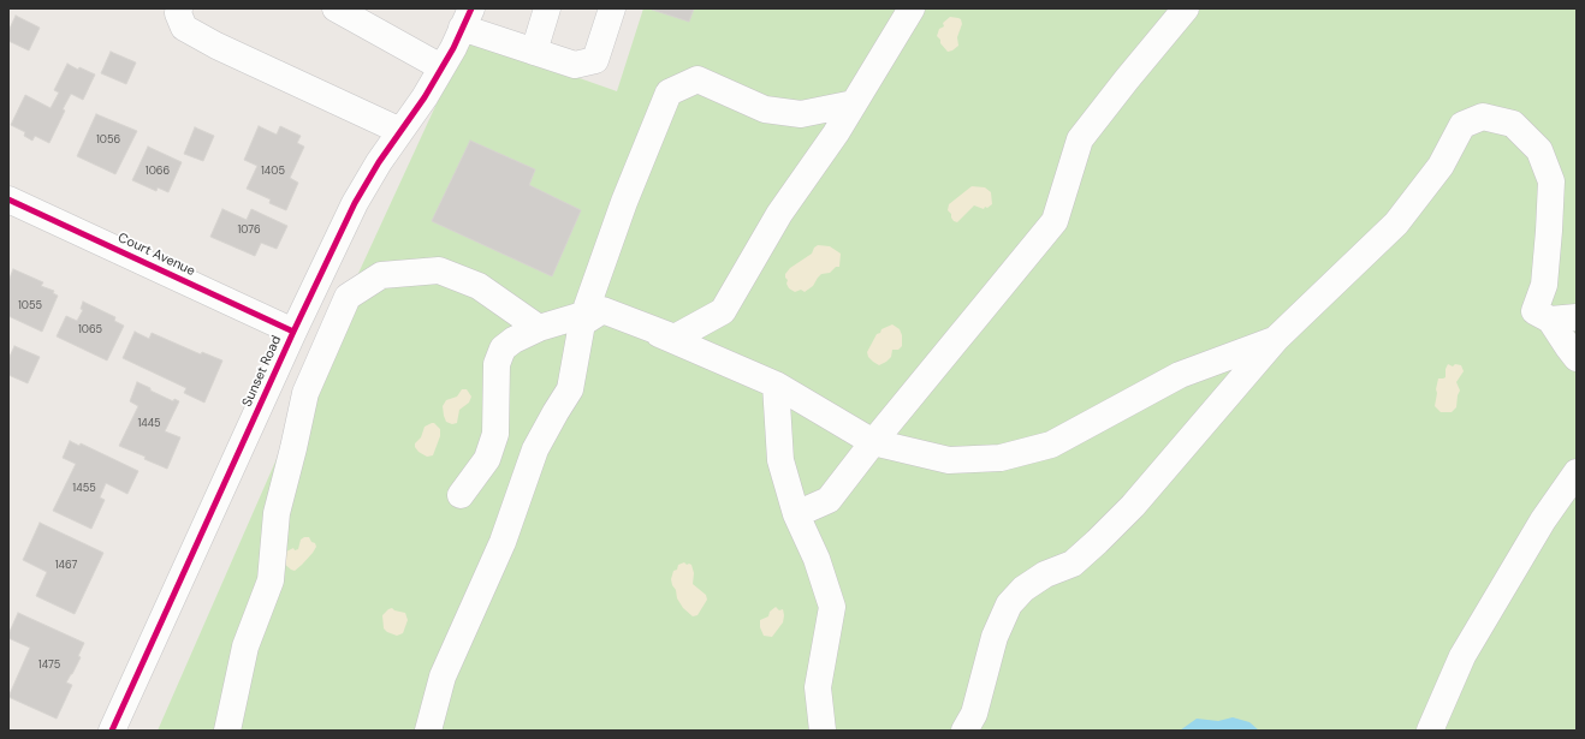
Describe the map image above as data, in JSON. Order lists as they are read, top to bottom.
{
  "streets": {
    "street": ["Court Avenue", "Sunset Road"]
  },
  "crossings": [
    ["Court Avenue", "Sunset Road"]
  ],
  "house_numbers": [
    "1056",
    "1066",
    "1405",
    "1076",
    "1055",
    "1065",
    "1445",
    "1455",
    "1467",
    "1475"
  ]
}
